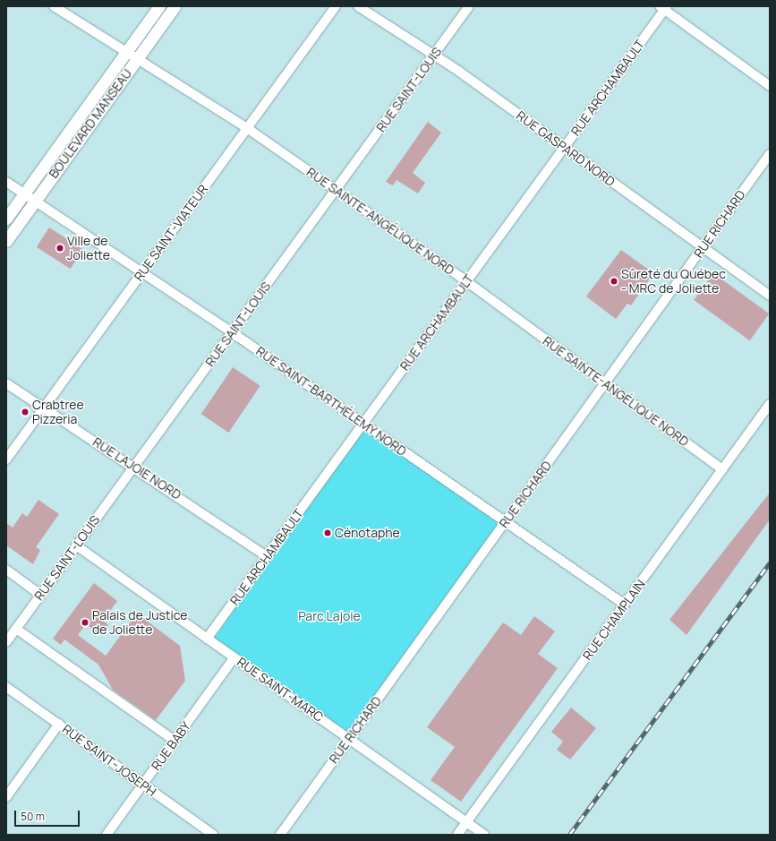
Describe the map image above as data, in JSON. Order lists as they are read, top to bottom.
{
  "streets": {
    "main road": ["BOULEVARD MANSEAU"],
    "street": [
      "RUE ARCHAMBAULT",
      "RUE SAINT-LOUIS",
      "RUE GASPARD NORD",
      "RUE SAINTE-ANGÉLIQUE NORD",
      "RUE RICHARD",
      "RUE SAINT-VIATEUR",
      "RUE SAINT-BARTHÉLEMY NORD",
      "RUE LAJOIE NORD",
      "RUE CHAMPLAIN",
      "RUE SAINT-MARC",
      "RUE BABY",
      "RUE SAINT-JOSEPH"
    ]
  },
  "crossings": [
    ["RUE ARCHAMBAULT", "RUE GASPARD NORD"],
    ["RUE ARCHAMBAULT", "RUE SAINTE-ANGÉLIQUE NORD"],
    ["RUE ARCHAMBAULT", "RUE SAINT-BARTHÉLEMY NORD"],
    ["RUE ARCHAMBAULT", "RUE LAJOIE NORD"],
    ["RUE ARCHAMBAULT", "RUE SAINT-MARC"],
    ["RUE SAINT-LOUIS", "RUE GASPARD NORD"],
    ["RUE SAINT-LOUIS", "RUE SAINTE-ANGÉLIQUE NORD"],
    ["RUE SAINT-LOUIS", "RUE SAINT-BARTHÉLEMY NORD"],
    ["RUE SAINT-LOUIS", "RUE LAJOIE NORD"],
    ["RUE SAINT-LOUIS", "RUE SAINT-MARC"],
    ["BOULEVARD MANSEAU", "RUE SAINTE-ANGÉLIQUE NORD"],
    ["BOULEVARD MANSEAU", "RUE SAINT-BARTHÉLEMY NORD"],
    ["RUE GASPARD NORD", "RUE RICHARD"],
    ["RUE SAINTE-ANGÉLIQUE NORD", "RUE RICHARD"],
    ["RUE SAINTE-ANGÉLIQUE NORD", "RUE SAINT-VIATEUR"],
    ["RUE SAINTE-ANGÉLIQUE NORD", "RUE CHAMPLAIN"],
    ["RUE RICHARD", "RUE SAINT-BARTHÉLEMY NORD"],
    ["RUE RICHARD", "RUE SAINT-MARC"],
    ["RUE SAINT-VIATEUR", "RUE SAINT-BARTHÉLEMY NORD"],
    ["RUE SAINT-VIATEUR", "RUE LAJOIE NORD"],
    ["RUE SAINT-BARTHÉLEMY NORD", "RUE CHAMPLAIN"],
    ["RUE CHAMPLAIN", "RUE SAINT-MARC"],
    ["RUE SAINT-MARC", "RUE BABY"],
    ["RUE BABY", "RUE SAINT-JOSEPH"]
  ],
  "parks": ["Parc Lajoie"],
  "places": [
    "Ville de Joliette",
    "Sûreté du Québec - MRC de Joliette",
    "Crabtree Pizzeria",
    "Cénotaphe",
    "Palais de Justice de Joliette"
  ],
  "scale_bar": "50 m"
}
